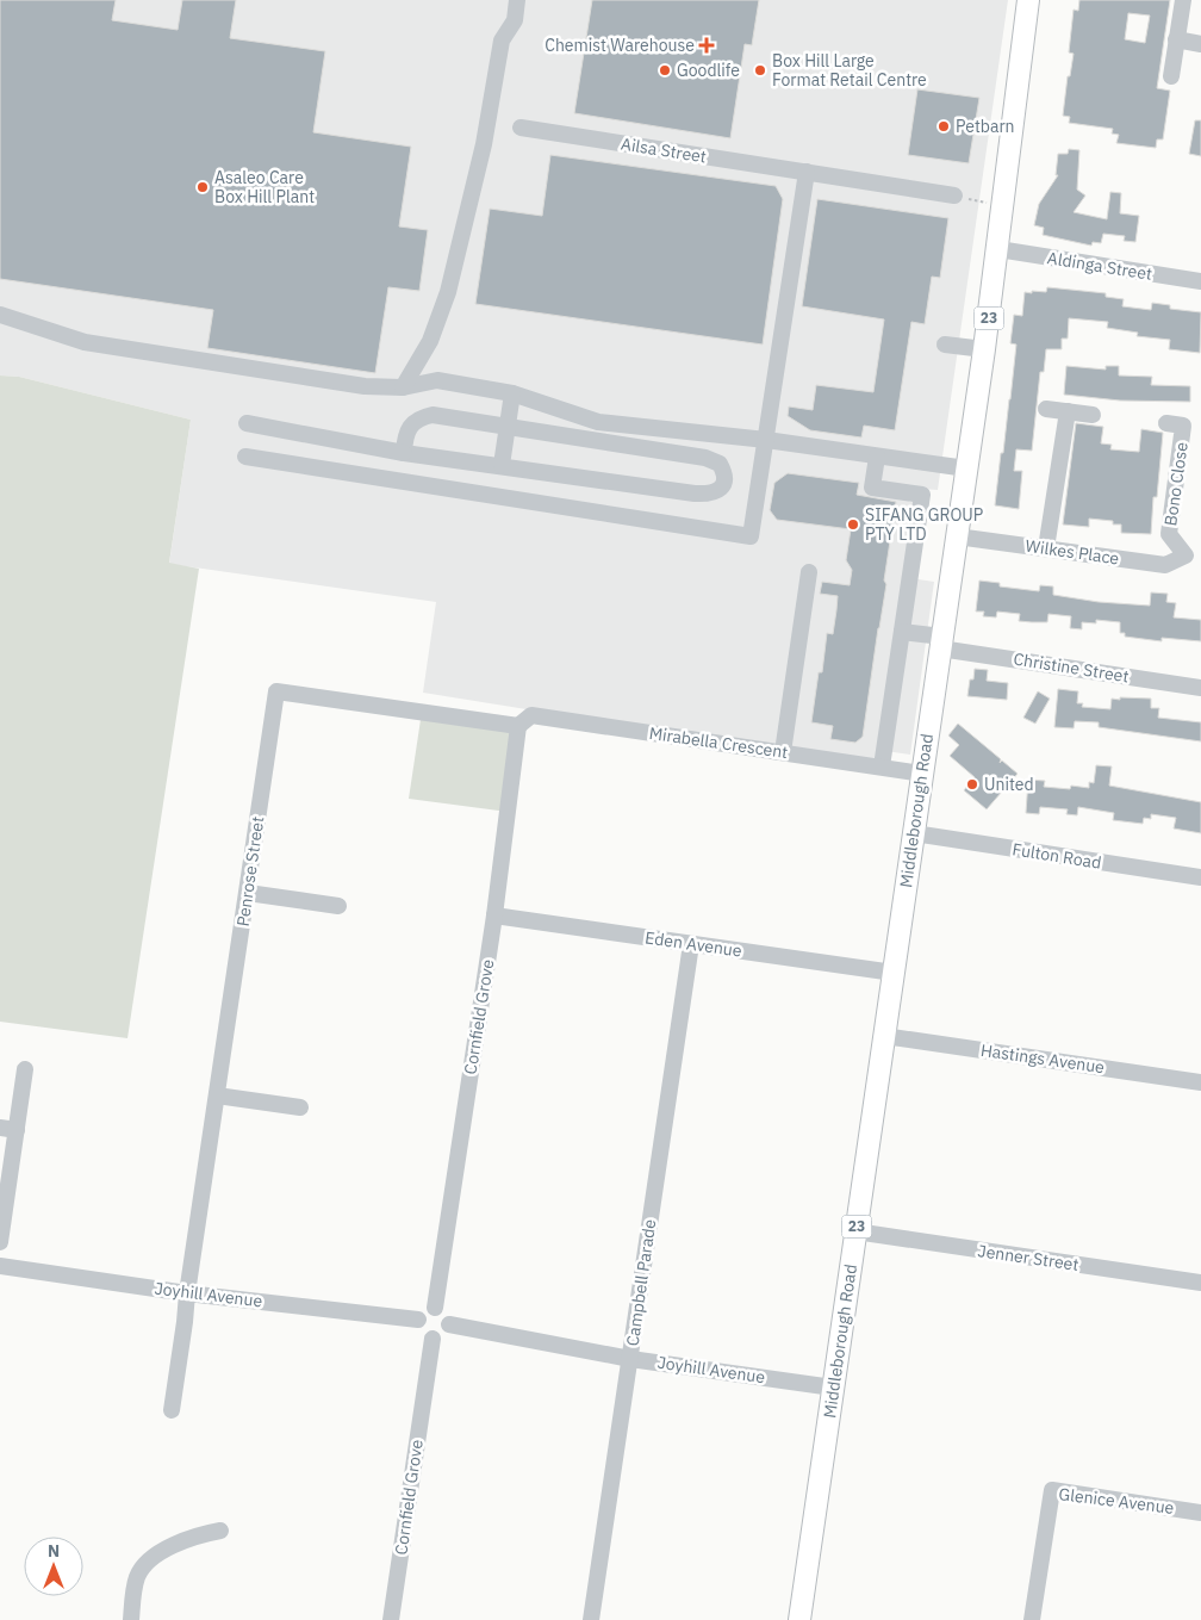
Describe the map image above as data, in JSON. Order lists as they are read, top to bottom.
{
  "streets": {
    "main road": ["23", "Middleborough Road"],
    "street": [
      "Ailsa Street",
      "Aldinga Street",
      "Bono Close",
      "Wilkes Place",
      "Christine Street",
      "Mirabella Crescent",
      "Fulton Road",
      "Penrose Street",
      "Eden Avenue",
      "Cornfield Grove",
      "Hastings Avenue",
      "Jenner Street",
      "Campbell Parade",
      "Joyhill Avenue",
      "Glenice Avenue"
    ]
  },
  "crossings": [
    ["Aldinga Street", "Middleborough Road"],
    ["Bono Close", "Wilkes Place"],
    ["Wilkes Place", "Middleborough Road"],
    ["Christine Street", "Middleborough Road"],
    ["Mirabella Crescent", "Middleborough Road"],
    ["Mirabella Crescent", "Penrose Street"],
    ["Mirabella Crescent", "Cornfield Grove"],
    ["Middleborough Road", "Fulton Road"],
    ["Middleborough Road", "Eden Avenue"],
    ["Middleborough Road", "Hastings Avenue"],
    ["Middleborough Road", "Jenner Street"],
    ["Middleborough Road", "Joyhill Avenue"],
    ["Penrose Street", "Cornfield Grove"],
    ["Penrose Street", "Joyhill Avenue"],
    ["Eden Avenue", "Cornfield Grove"],
    ["Eden Avenue", "Campbell Parade"],
    ["Cornfield Grove", "Joyhill Avenue"],
    ["Campbell Parade", "Joyhill Avenue"]
  ],
  "places": {
    "health": ["Chemist Warehouse"],
    "other": [
      "Goodlife",
      "Box Hill Large Format Retail Centre",
      "Petbarn",
      "Asaleo Care Box Hill Plant",
      "SIFANG GROUP PTY LTD",
      "United"
    ]
  },
  "north": "top"
}
